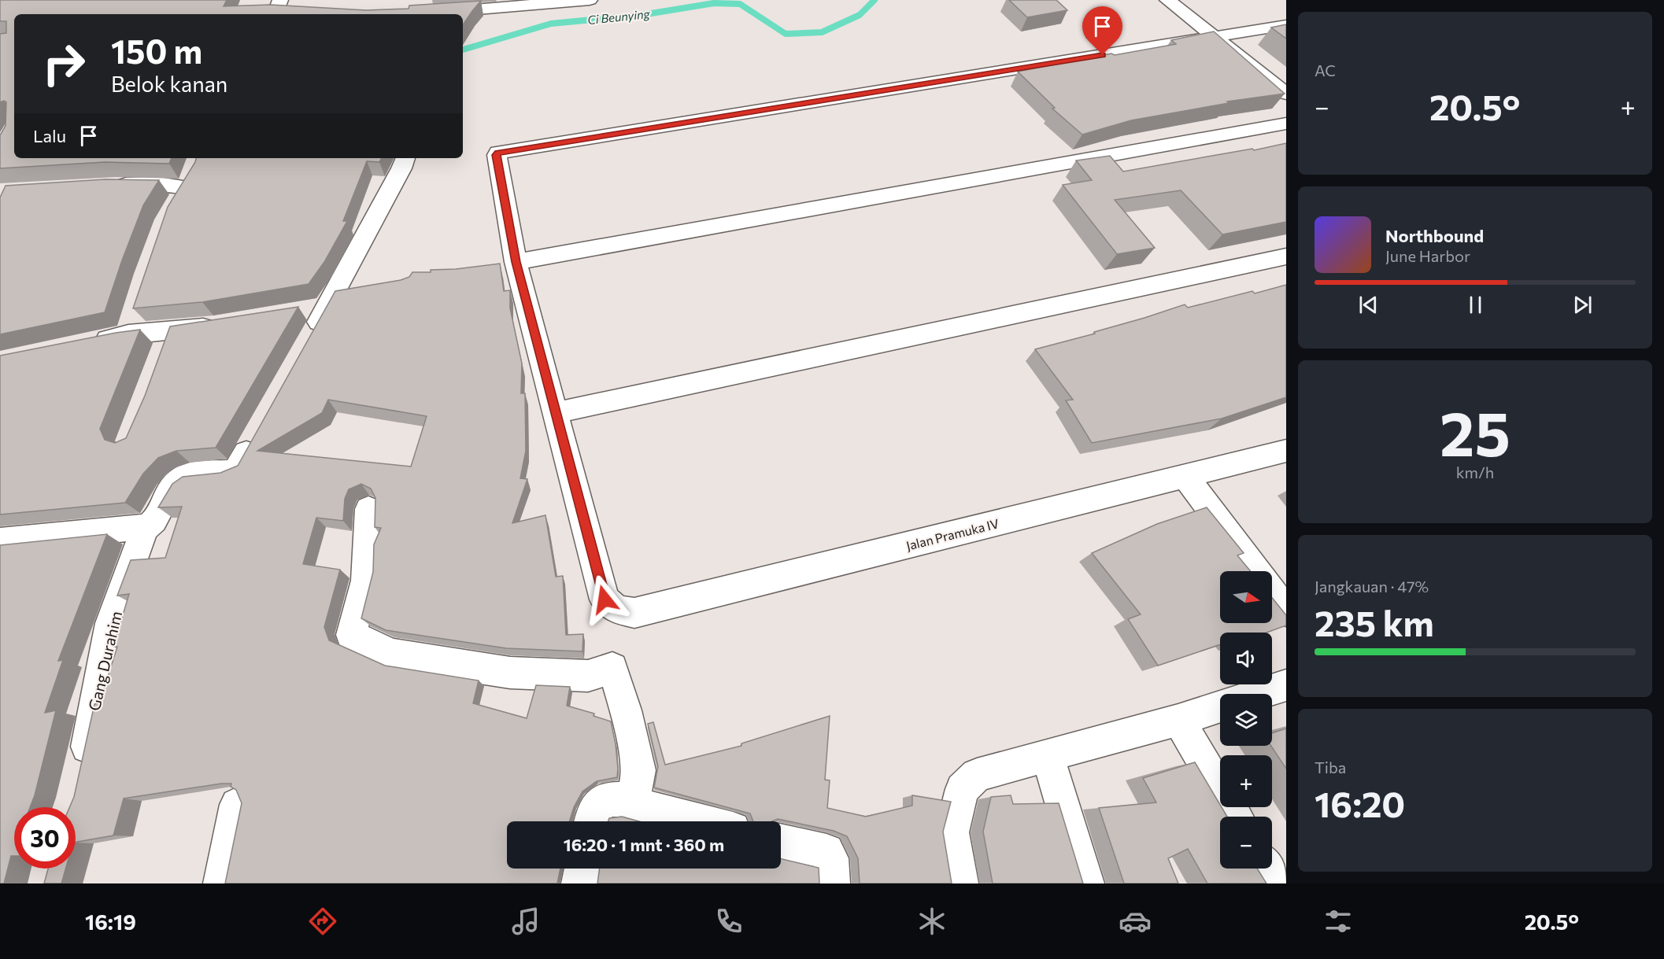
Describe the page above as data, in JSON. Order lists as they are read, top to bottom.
{
  "streets": {
    "street": ["Jalan Pramuka IV", "Gang Durahim"]
  },
  "water": ["Ci Beunying"],
  "north": "right",
  "page": {
    "tile": [
      "AC",
      ["25", "km/h"],
      ["Jangkauan · 47%", "235 km"],
      ["Tiba", "16:20"]
    ],
    "turn": ["150 m", "Belok kanan"],
    "heat": ["−", "20.5°", "+"],
    "then": "Lalu",
    "song": ["Northbound", "June Harbor"],
    "map_buttons": ["+", "−"],
    "limit": "30",
    "trip": "16:20 · 1 mnt · 360 m",
    "tabs": ["16:19", "20.5°"]
  }
}
